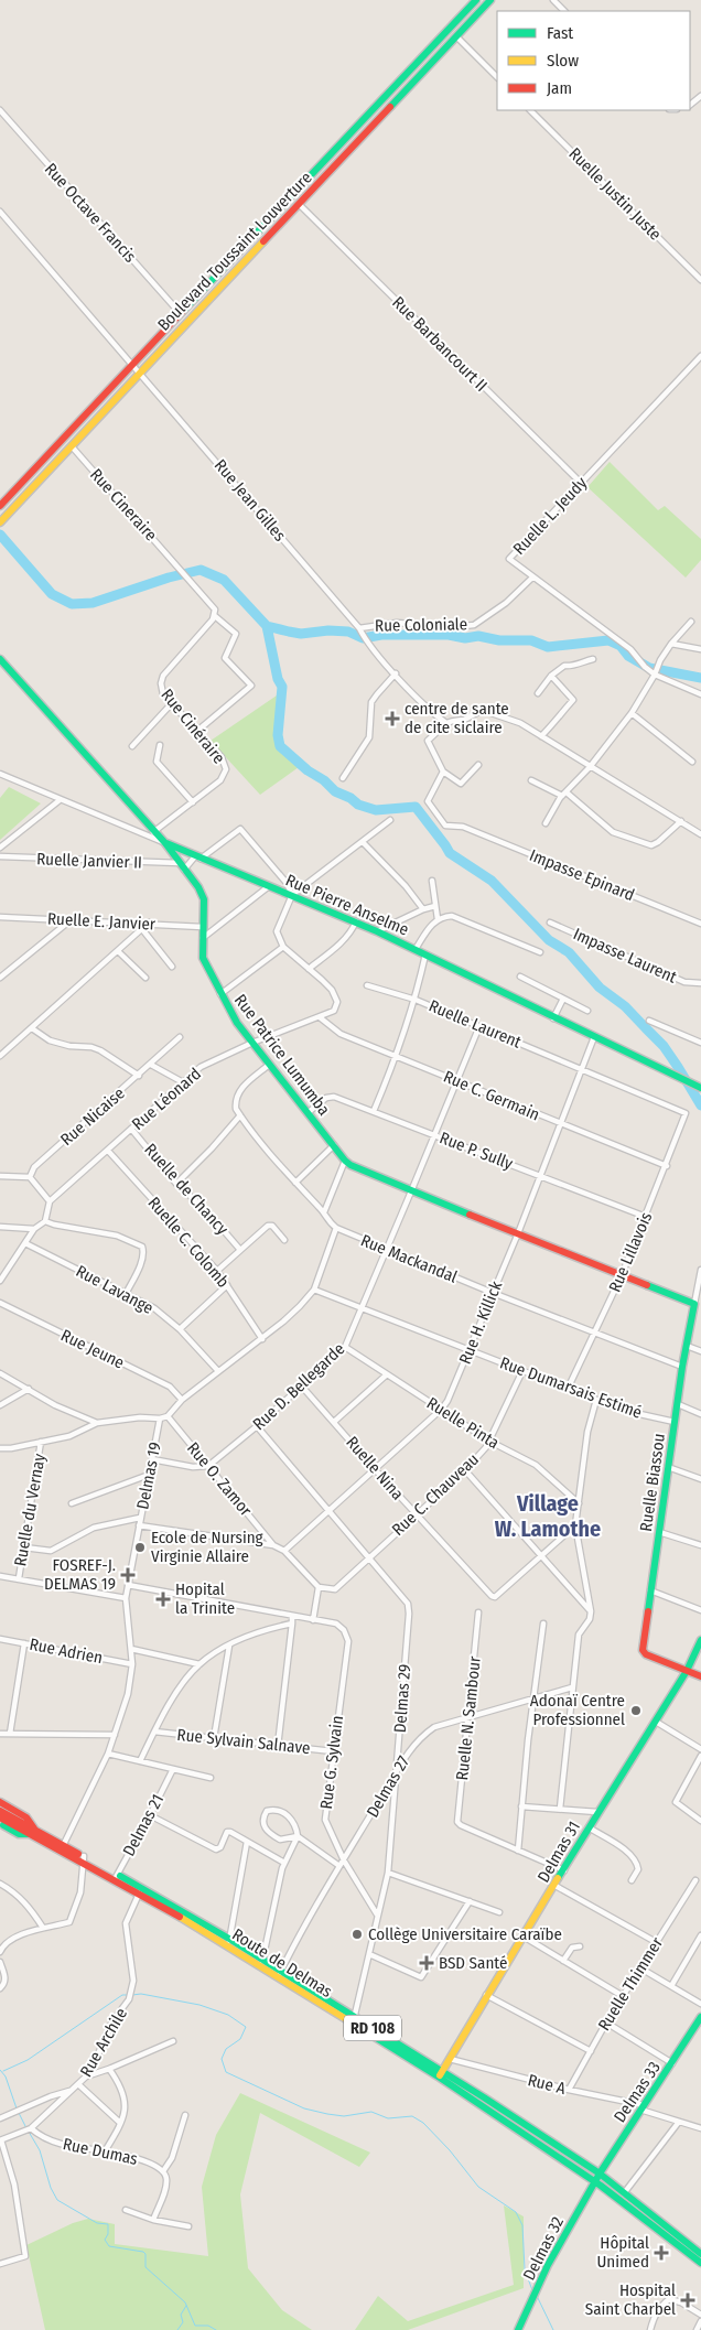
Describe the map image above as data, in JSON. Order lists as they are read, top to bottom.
{
  "streets": {
    "main road": [
      "Boulevard Toussaint Louverture",
      "Rue Pierre Anselme",
      "Rue Patrice Lumumba",
      "Ruelle Biassou",
      "Delmas 31",
      "Route de Delmas",
      "RD 108",
      "Delmas 33",
      "Delmas 32"
    ],
    "street": [
      "Ruelle Justin Juste",
      "Rue Octave Francis",
      "Rue Barbancourt II",
      "Rue Jean Gilles",
      "Rue Cineraire",
      "Ruelle L. Jeudy",
      "Rue Coloniale",
      "Rue Cinéraire",
      "Ruelle Janvier II",
      "Impasse Epinard",
      "Ruelle E. Janvier",
      "Impasse Laurent",
      "Ruelle Laurent",
      "Rue C. Germain",
      "Rue Léonard",
      "Rue Nicaise",
      "Rue P. Sully",
      "Ruelle de Chancy",
      "Ruelle C. Colomb",
      "Rue Lillavois",
      "Rue Mackandal",
      "Rue Lavange",
      "Rue H. Killick",
      "Rue Jeune",
      "Rue D. Bellegarde",
      "Rue Dumarsais Estimé",
      "Ruelle Pinta",
      "Ruelle Nina",
      "Delmas 19",
      "Rue O. Zamor",
      "Rue C. Chauveau",
      "Ruelle du Vernay",
      "Rue Adrien",
      "Delmas 29",
      "Ruelle N. Sambour",
      "Rue Sylvain Salnave",
      "Rue G. Sylvain",
      "Delmas 27",
      "Delmas 21",
      "Ruelle Thimmer",
      "Rue Archile",
      "Rue A",
      "Rue Dumas"
    ]
  },
  "crossings": [
    ["Rue Octave Francis", "Boulevard Toussaint Louverture"],
    ["Boulevard Toussaint Louverture", "Rue Barbancourt II"],
    ["Boulevard Toussaint Louverture", "Rue Jean Gilles"],
    ["Boulevard Toussaint Louverture", "Rue Cineraire"],
    ["Rue Barbancourt II", "Ruelle L. Jeudy"],
    ["Rue Jean Gilles", "Rue Coloniale"],
    ["Rue Cineraire", "Rue Cinéraire"],
    ["Ruelle L. Jeudy", "Rue Coloniale"],
    ["Rue Cinéraire", "Rue Patrice Lumumba"],
    ["Ruelle Janvier II", "Rue Patrice Lumumba"],
    ["Rue Pierre Anselme", "Rue Patrice Lumumba"],
    ["Rue Pierre Anselme", "Rue H. Killick"],
    ["Ruelle E. Janvier", "Rue Patrice Lumumba"],
    ["Ruelle Laurent", "Rue Lillavois"],
    ["Ruelle Laurent", "Rue H. Killick"],
    ["Ruelle Laurent", "Rue D. Bellegarde"],
    ["Rue Patrice Lumumba", "Rue Léonard"],
    ["Rue Patrice Lumumba", "Rue P. Sully"],
    ["Rue Patrice Lumumba", "Rue Lillavois"],
    ["Rue Patrice Lumumba", "Rue H. Killick"],
    ["Rue Patrice Lumumba", "Rue D. Bellegarde"],
    ["Rue Patrice Lumumba", "Ruelle Biassou"],
    ["Rue C. Germain", "Rue Léonard"],
    ["Rue C. Germain", "Rue Lillavois"],
    ["Rue C. Germain", "Rue H. Killick"],
    ["Rue C. Germain", "Rue D. Bellegarde"],
    ["Rue Léonard", "Ruelle de Chancy"],
    ["Rue Léonard", "Ruelle C. Colomb"],
    ["Rue P. Sully", "Rue Lillavois"],
    ["Rue P. Sully", "Rue H. Killick"],
    ["Rue P. Sully", "Rue D. Bellegarde"],
    ["Rue Lillavois", "Rue Mackandal"],
    ["Rue Lillavois", "Rue Dumarsais Estimé"],
    ["Rue Mackandal", "Rue H. Killick"],
    ["Rue Mackandal", "Rue D. Bellegarde"],
    ["Rue Mackandal", "Ruelle Biassou"],
    ["Rue H. Killick", "Rue Dumarsais Estimé"],
    ["Rue H. Killick", "Ruelle Pinta"],
    ["Rue H. Killick", "Ruelle Nina"],
    ["Rue H. Killick", "Rue O. Zamor"],
    ["Rue H. Killick", "Delmas 29"],
    ["Rue D. Bellegarde", "Rue Dumarsais Estimé"],
    ["Rue D. Bellegarde", "Ruelle Pinta"],
    ["Rue D. Bellegarde", "Ruelle Nina"],
    ["Rue D. Bellegarde", "Rue O. Zamor"],
    ["Rue D. Bellegarde", "Delmas 29"],
    ["Rue Dumarsais Estimé", "Ruelle Biassou"],
    ["Rue Dumarsais Estimé", "Rue C. Chauveau"],
    ["Ruelle Pinta", "Rue C. Chauveau"],
    ["Ruelle Nina", "Rue C. Chauveau"],
    ["Delmas 19", "Rue O. Zamor"],
    ["Delmas 19", "Rue Adrien"],
    ["Delmas 19", "Route de Delmas"],
    ["Rue O. Zamor", "Rue C. Chauveau"],
    ["Ruelle Biassou", "Delmas 31"],
    ["Rue C. Chauveau", "Delmas 29"],
    ["Delmas 29", "Rue G. Sylvain"],
    ["Delmas 29", "Delmas 27"],
    ["Delmas 29", "Route de Delmas"],
    ["Ruelle N. Sambour", "Delmas 27"],
    ["Rue Sylvain Salnave", "Rue G. Sylvain"],
    ["Rue G. Sylvain", "Delmas 27"],
    ["Delmas 27", "Route de Delmas"],
    ["Delmas 21", "Route de Delmas"],
    ["Delmas 31", "Route de Delmas"],
    ["Delmas 31", "Rue A"],
    ["Route de Delmas", "Rue Archile"],
    ["Route de Delmas", "Delmas 33"],
    ["Route de Delmas", "Delmas 32"],
    ["Ruelle Thimmer", "Rue A"],
    ["Rue Archile", "Rue Dumas"],
    ["Rue A", "Delmas 33"],
    ["Delmas 33", "Delmas 32"]
  ],
  "districts": ["Village W. Lamothe"],
  "places": {
    "health": [
      "centre de sante de cite siclaire",
      "FOSREF-J. DELMAS 19",
      "Hopital la Trinite",
      "BSD Santé",
      "Hôpital Unimed",
      "Hospital Saint Charbel"
    ],
    "other": ["Ecole de Nursing Virginie Allaire", "Adonaï Centre Professionnel", "Collège Universitaire Caraïbe"]
  },
  "legend": ["Fast", "Slow", "Jam"]
}
